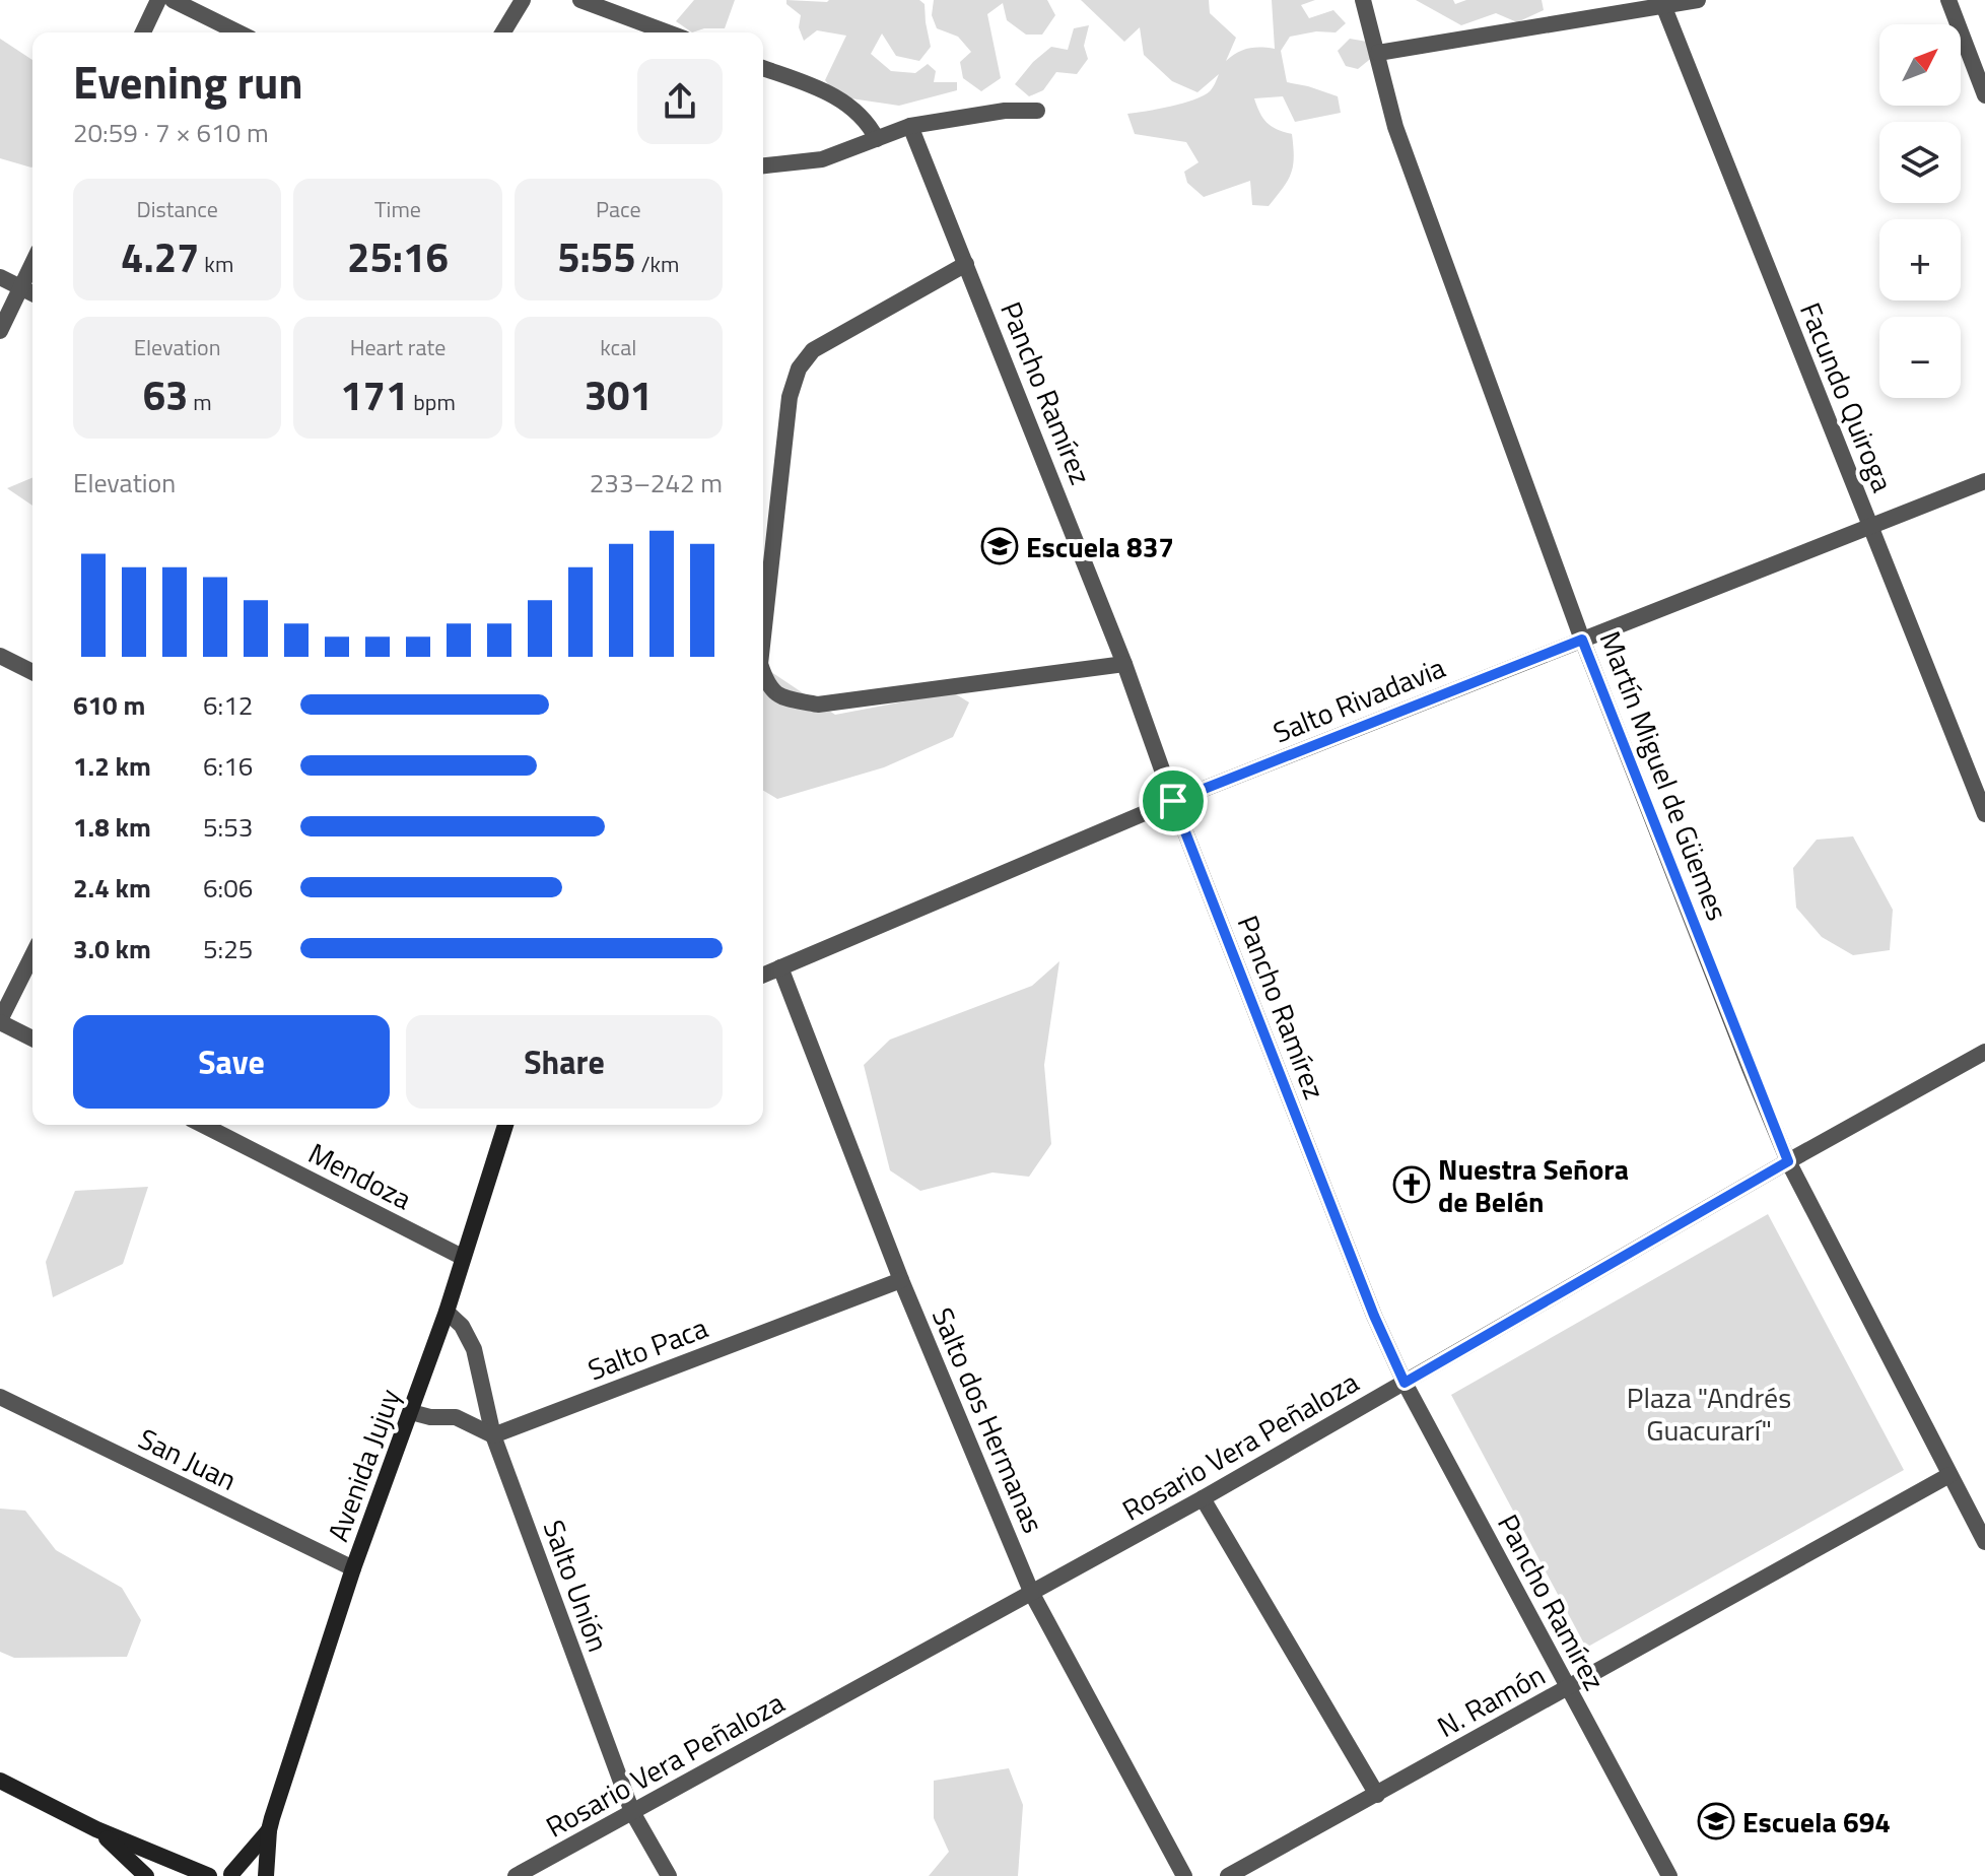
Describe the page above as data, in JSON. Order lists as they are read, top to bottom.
{
  "streets": {
    "street": [
      "Pancho Ramírez",
      "Facundo Quiroga",
      "Salto Rivadavia",
      "Martín Miguel de Güemes",
      "Mendoza",
      "Salto Paca",
      "Salto dos Hermanas",
      "Rosario Vera Peñaloza",
      "San Juan",
      "Avenida Jujuy",
      "Salto Unión",
      "N. Ramón"
    ]
  },
  "crossings": [
    ["Pancho Ramírez", "Salto Rivadavia"],
    ["Pancho Ramírez", "Rosario Vera Peñaloza"],
    ["Pancho Ramírez", "N. Ramón"],
    ["Facundo Quiroga", "Salto Rivadavia"],
    ["Salto Rivadavia", "Martín Miguel de Güemes"],
    ["Salto Rivadavia", "Salto dos Hermanas"],
    ["Martín Miguel de Güemes", "Rosario Vera Peñaloza"],
    ["Martín Miguel de Güemes", "N. Ramón"],
    ["Mendoza", "Avenida Jujuy"],
    ["Salto Paca", "Salto dos Hermanas"],
    ["Salto Paca", "Salto Unión"],
    ["Salto dos Hermanas", "Rosario Vera Peñaloza"],
    ["Rosario Vera Peñaloza", "Salto Unión"],
    ["San Juan", "Avenida Jujuy"],
    ["Avenida Jujuy", "Salto Unión"]
  ],
  "parks": ["Plaza \"Andrés Guacurarí\""],
  "places": {
    "school or university": ["Escuela 837", "Escuela 694"],
    "church": ["Nuestra Señora de Belén"]
  },
  "north": "top right",
  "page": {
    "map_buttons": ["+", "−"],
    "heading": ["Evening run", "20:59 · 7 × 610 m"],
    "stats": [
      ["Distance", "4.27 km"],
      ["Time", "25:16"],
      ["Pace", "5:55 /km"],
      ["Elevation", "63 m"],
      ["Heart rate", "171 bpm"],
      ["kcal", "301"]
    ],
    "chart": ["Elevation", "233–242 m"],
    "list": [
      {
        "name": "610 m",
        "note": "6:12"
      },
      {
        "name": "1.2 km",
        "note": "6:16"
      },
      {
        "name": "1.8 km",
        "note": "5:53"
      },
      {
        "name": "2.4 km",
        "note": "6:06"
      },
      {
        "name": "3.0 km",
        "note": "5:25"
      }
    ],
    "buttons": ["Save", "Share"]
  }
}
